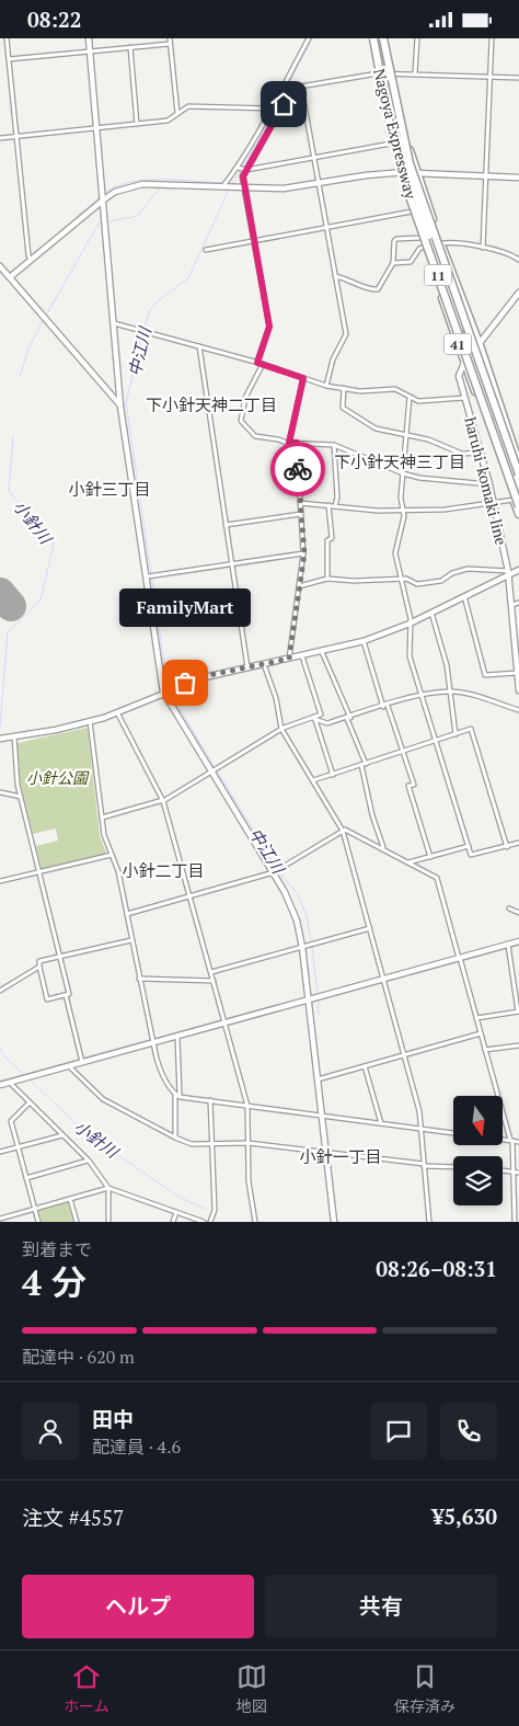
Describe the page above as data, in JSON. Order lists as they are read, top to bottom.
{
  "streets": {
    "highway": ["Nagoya Expressway", "11", "41"],
    "street": ["haruhi-komaki line"]
  },
  "crossings": [
    ["Nagoya Expressway", "41"],
    ["41", "haruhi-komaki line"]
  ],
  "districts": [
    "下小針天神二丁目",
    "下小針天神三丁目",
    "小針三丁目",
    "小針二丁目",
    "小針一丁目"
  ],
  "water": ["中江川", "小針川"],
  "parks": ["小針公園"],
  "places": ["FamilyMart"],
  "north": "bottom",
  "page": {
    "status": "08:22",
    "bubble": "FamilyMart",
    "heading": ["4 分", "到着まで", "08:26–08:31"],
    "panel": [
      "田中",
      "配達員 · 4.6",
      "注文 #4557",
      "¥5,630"
    ],
    "bar": "配達中 · 620 m",
    "buttons": ["ヘルプ", "共有"],
    "tabs": ["ホーム", "地図", "保存済み"]
  }
}
